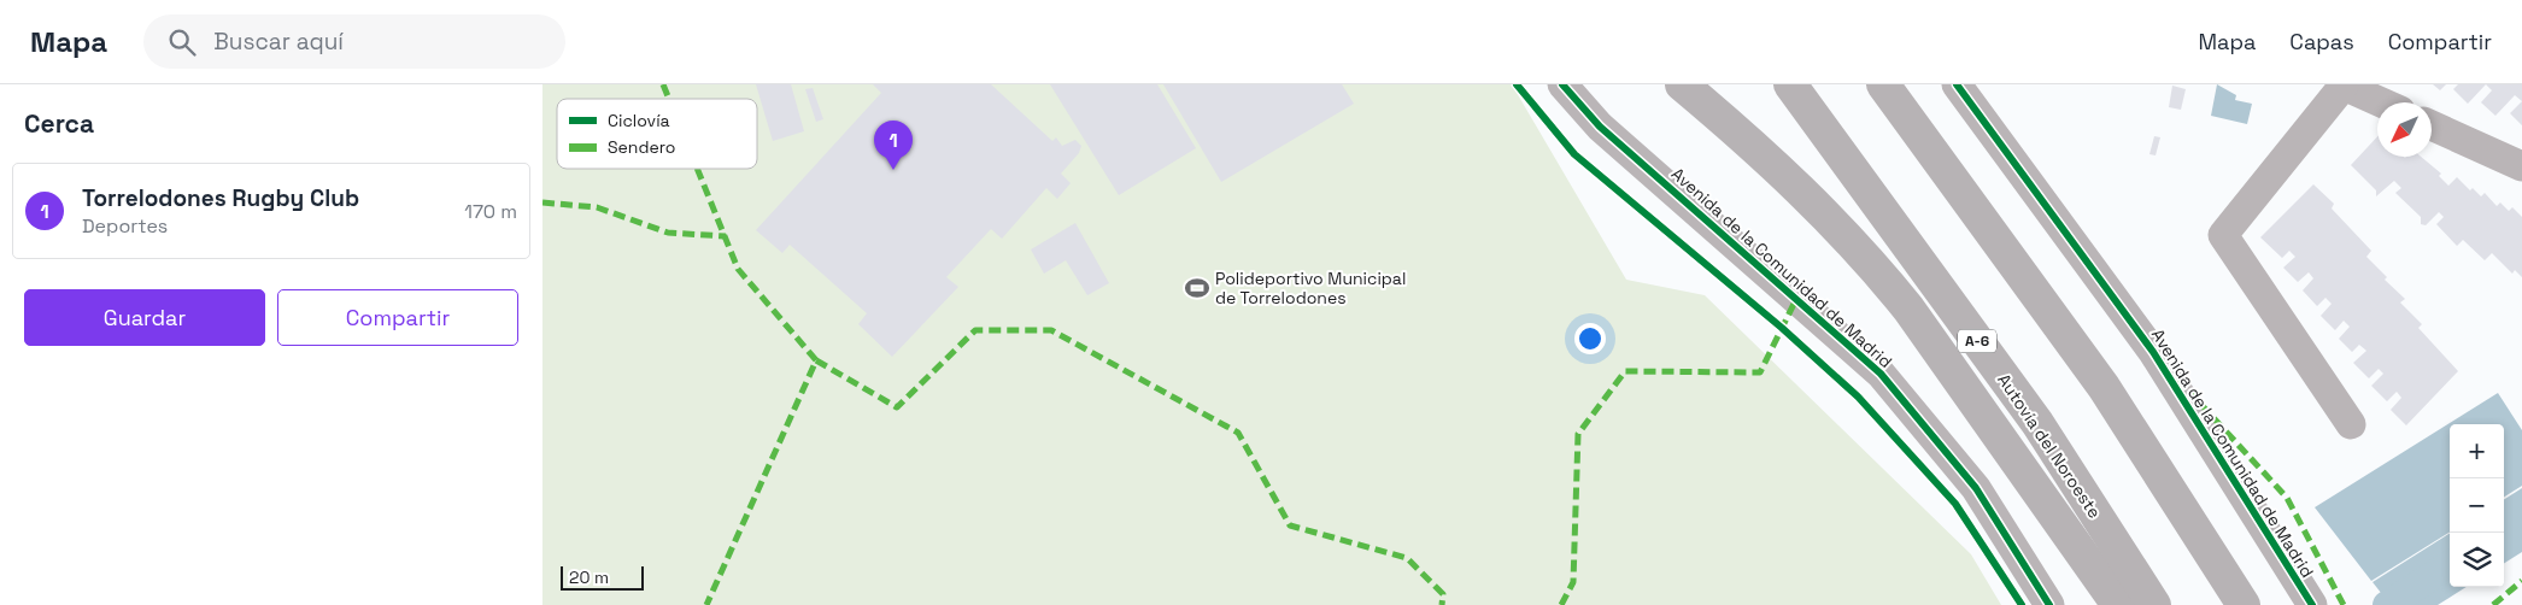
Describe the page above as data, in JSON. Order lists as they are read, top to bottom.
{
  "streets": {
    "highway": ["A-6", "Autovía del Noroeste"],
    "street": ["Avenida de la Comunidad de Madrid"]
  },
  "places": {
    "sports": ["Polideportivo Municipal de Torrelodones"]
  },
  "legend": ["Ciclovía", "Sendero"],
  "scale_bar": "20 m",
  "north": "bottom left",
  "page": {
    "header": "Mapa",
    "search": "Buscar aquí",
    "nav": ["Mapa", "Capas", "Compartir"],
    "heading": "Cerca",
    "pins": "1",
    "list": [
      {
        "mark": "1",
        "name": "Torrelodones Rugby Club",
        "note": "Deportes",
        "value": "170 m"
      }
    ],
    "buttons": ["Guardar", "Compartir"],
    "map_buttons": ["+", "−"],
    "scale": "20 m"
  }
}
